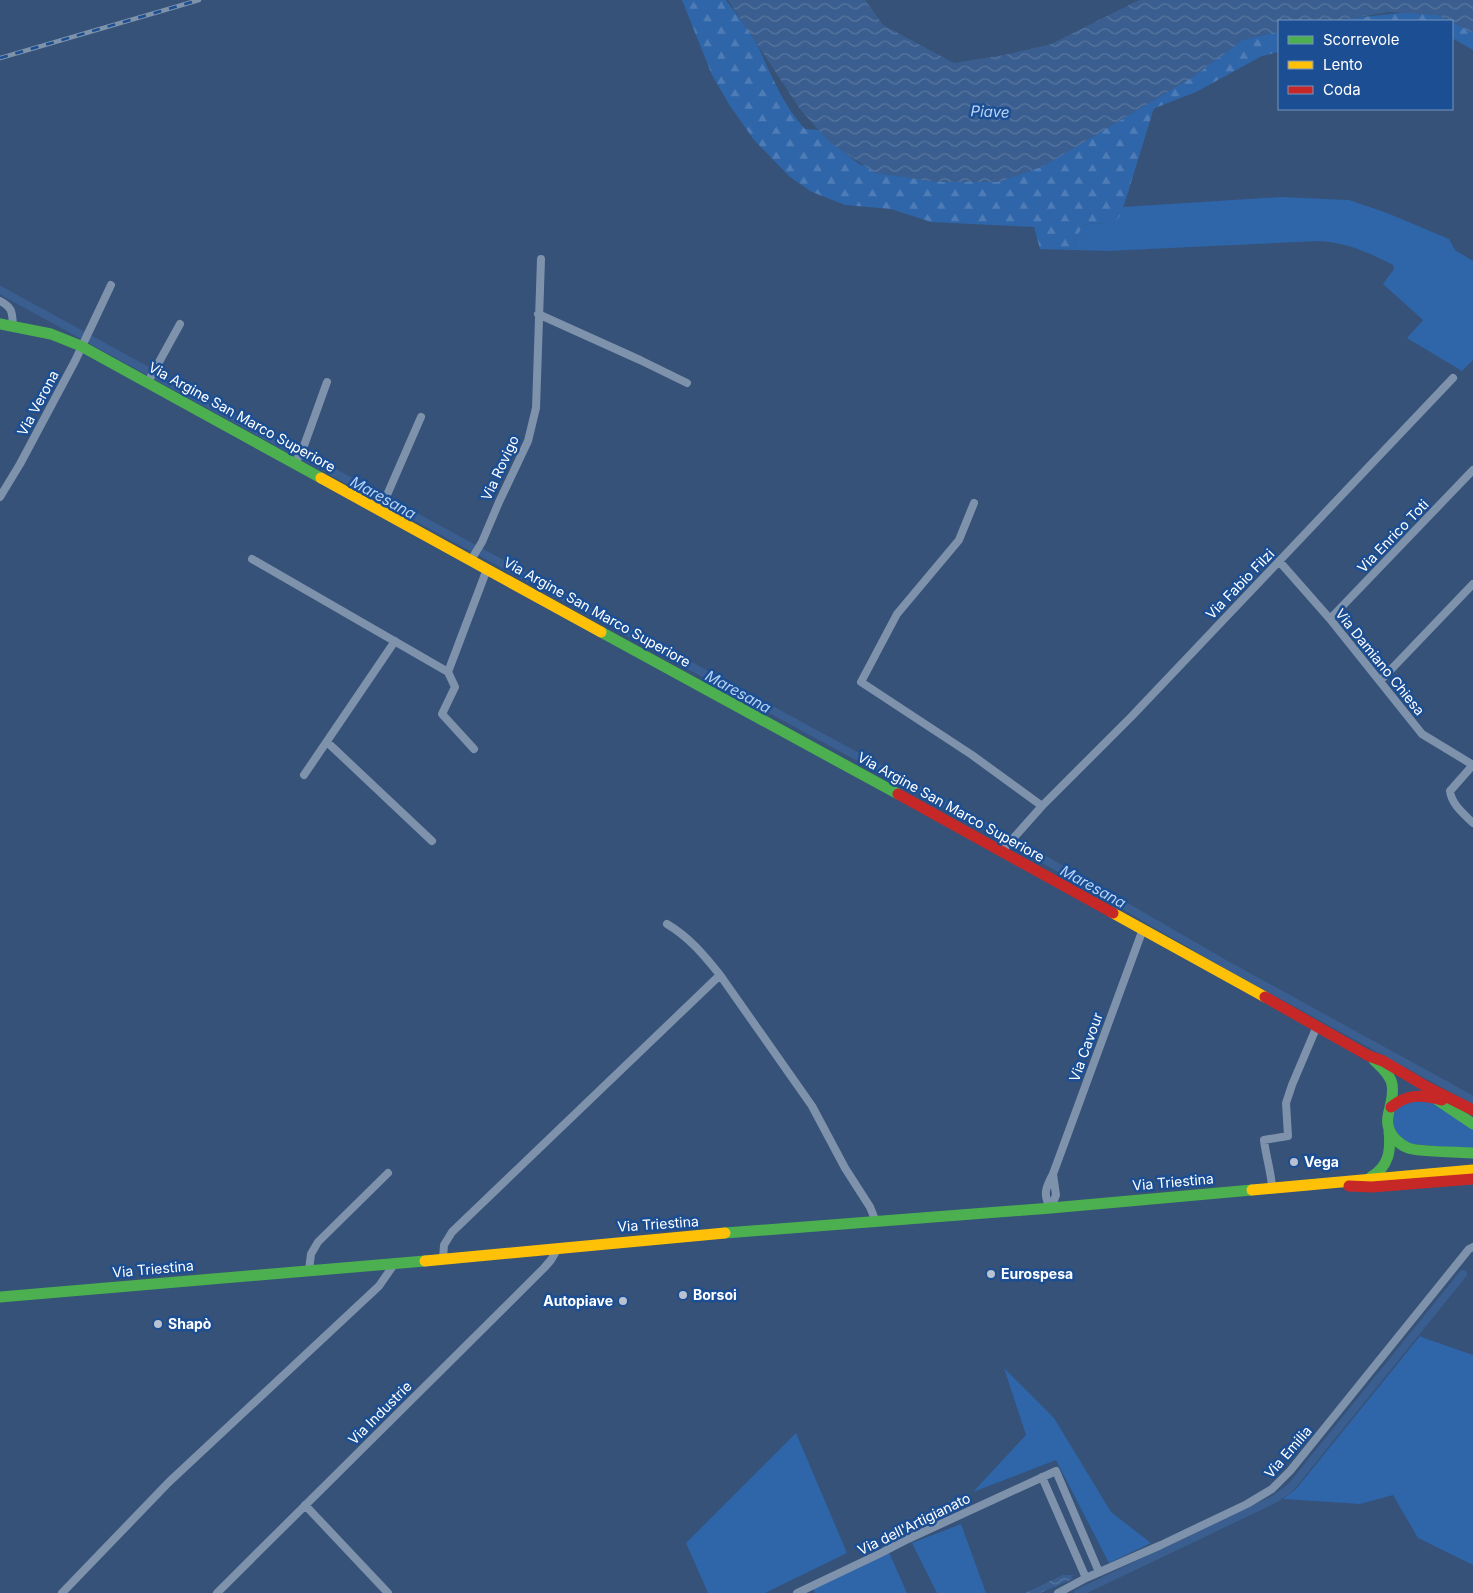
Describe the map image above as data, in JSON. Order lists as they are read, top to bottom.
{
  "streets": {
    "street": [
      "Via Verona",
      "Via Argine San Marco Superiore",
      "Via Rovigo",
      "Via Enrico Toti",
      "Via Fabio Filzi",
      "Via Damiano Chiesa",
      "Via Cavour",
      "Via Triestina",
      "Via Industrie",
      "Via Emilia",
      "Via dell'Artigianato"
    ]
  },
  "crossings": [
    ["Via Verona", "Via Argine San Marco Superiore"],
    ["Via Argine San Marco Superiore", "Via Rovigo"],
    ["Via Argine San Marco Superiore", "Via Fabio Filzi"],
    ["Via Argine San Marco Superiore", "Via Cavour"],
    ["Via Enrico Toti", "Via Damiano Chiesa"],
    ["Via Fabio Filzi", "Via Damiano Chiesa"],
    ["Via Cavour", "Via Triestina"],
    ["Via Triestina", "Via Industrie"]
  ],
  "water": ["Piave", "Maresana"],
  "places": [
    "Vega",
    "Eurospesa",
    "Borsoi",
    "Autopiave",
    "Shapò"
  ],
  "legend": ["Scorrevole", "Lento", "Coda"]
}
